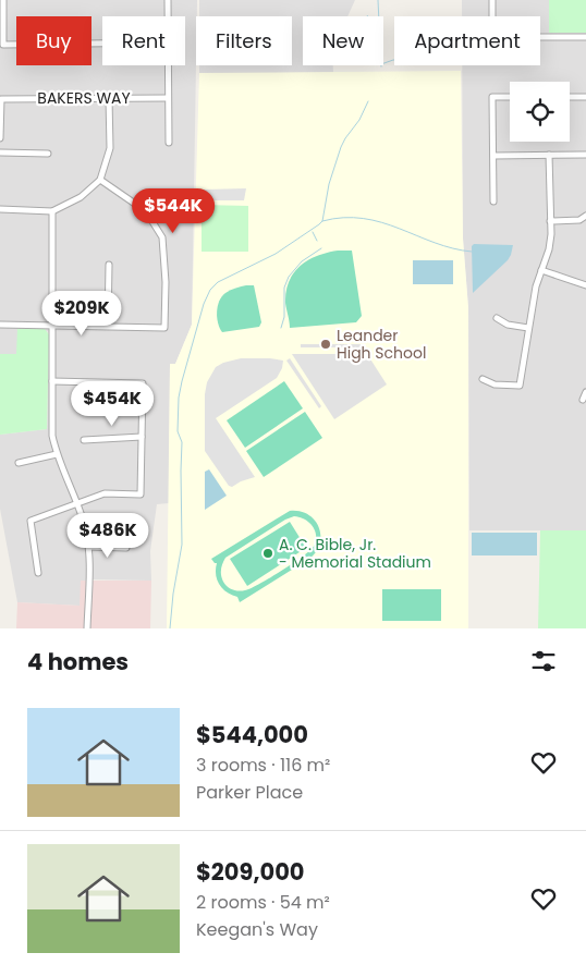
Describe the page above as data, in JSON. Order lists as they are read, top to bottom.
{
  "streets": {
    "street": ["BAKERS WAY"]
  },
  "places": ["Leander High School", "A. C. Bible, Jr. - Memorial Stadium"],
  "page": {
    "chip": [
      "Buy",
      "Rent",
      "Filters",
      "New",
      "Apartment"
    ],
    "price": [
      "$544K",
      "$209K",
      "$454K",
      "$486K"
    ],
    "heading": "4 homes",
    "list": [
      {
        "name": "$544,000",
        "note": "3 rooms · 116 m² · Parker Place"
      },
      {
        "name": "$209,000",
        "note": "2 rooms · 54 m² · Keegan's Way"
      }
    ]
  }
}
